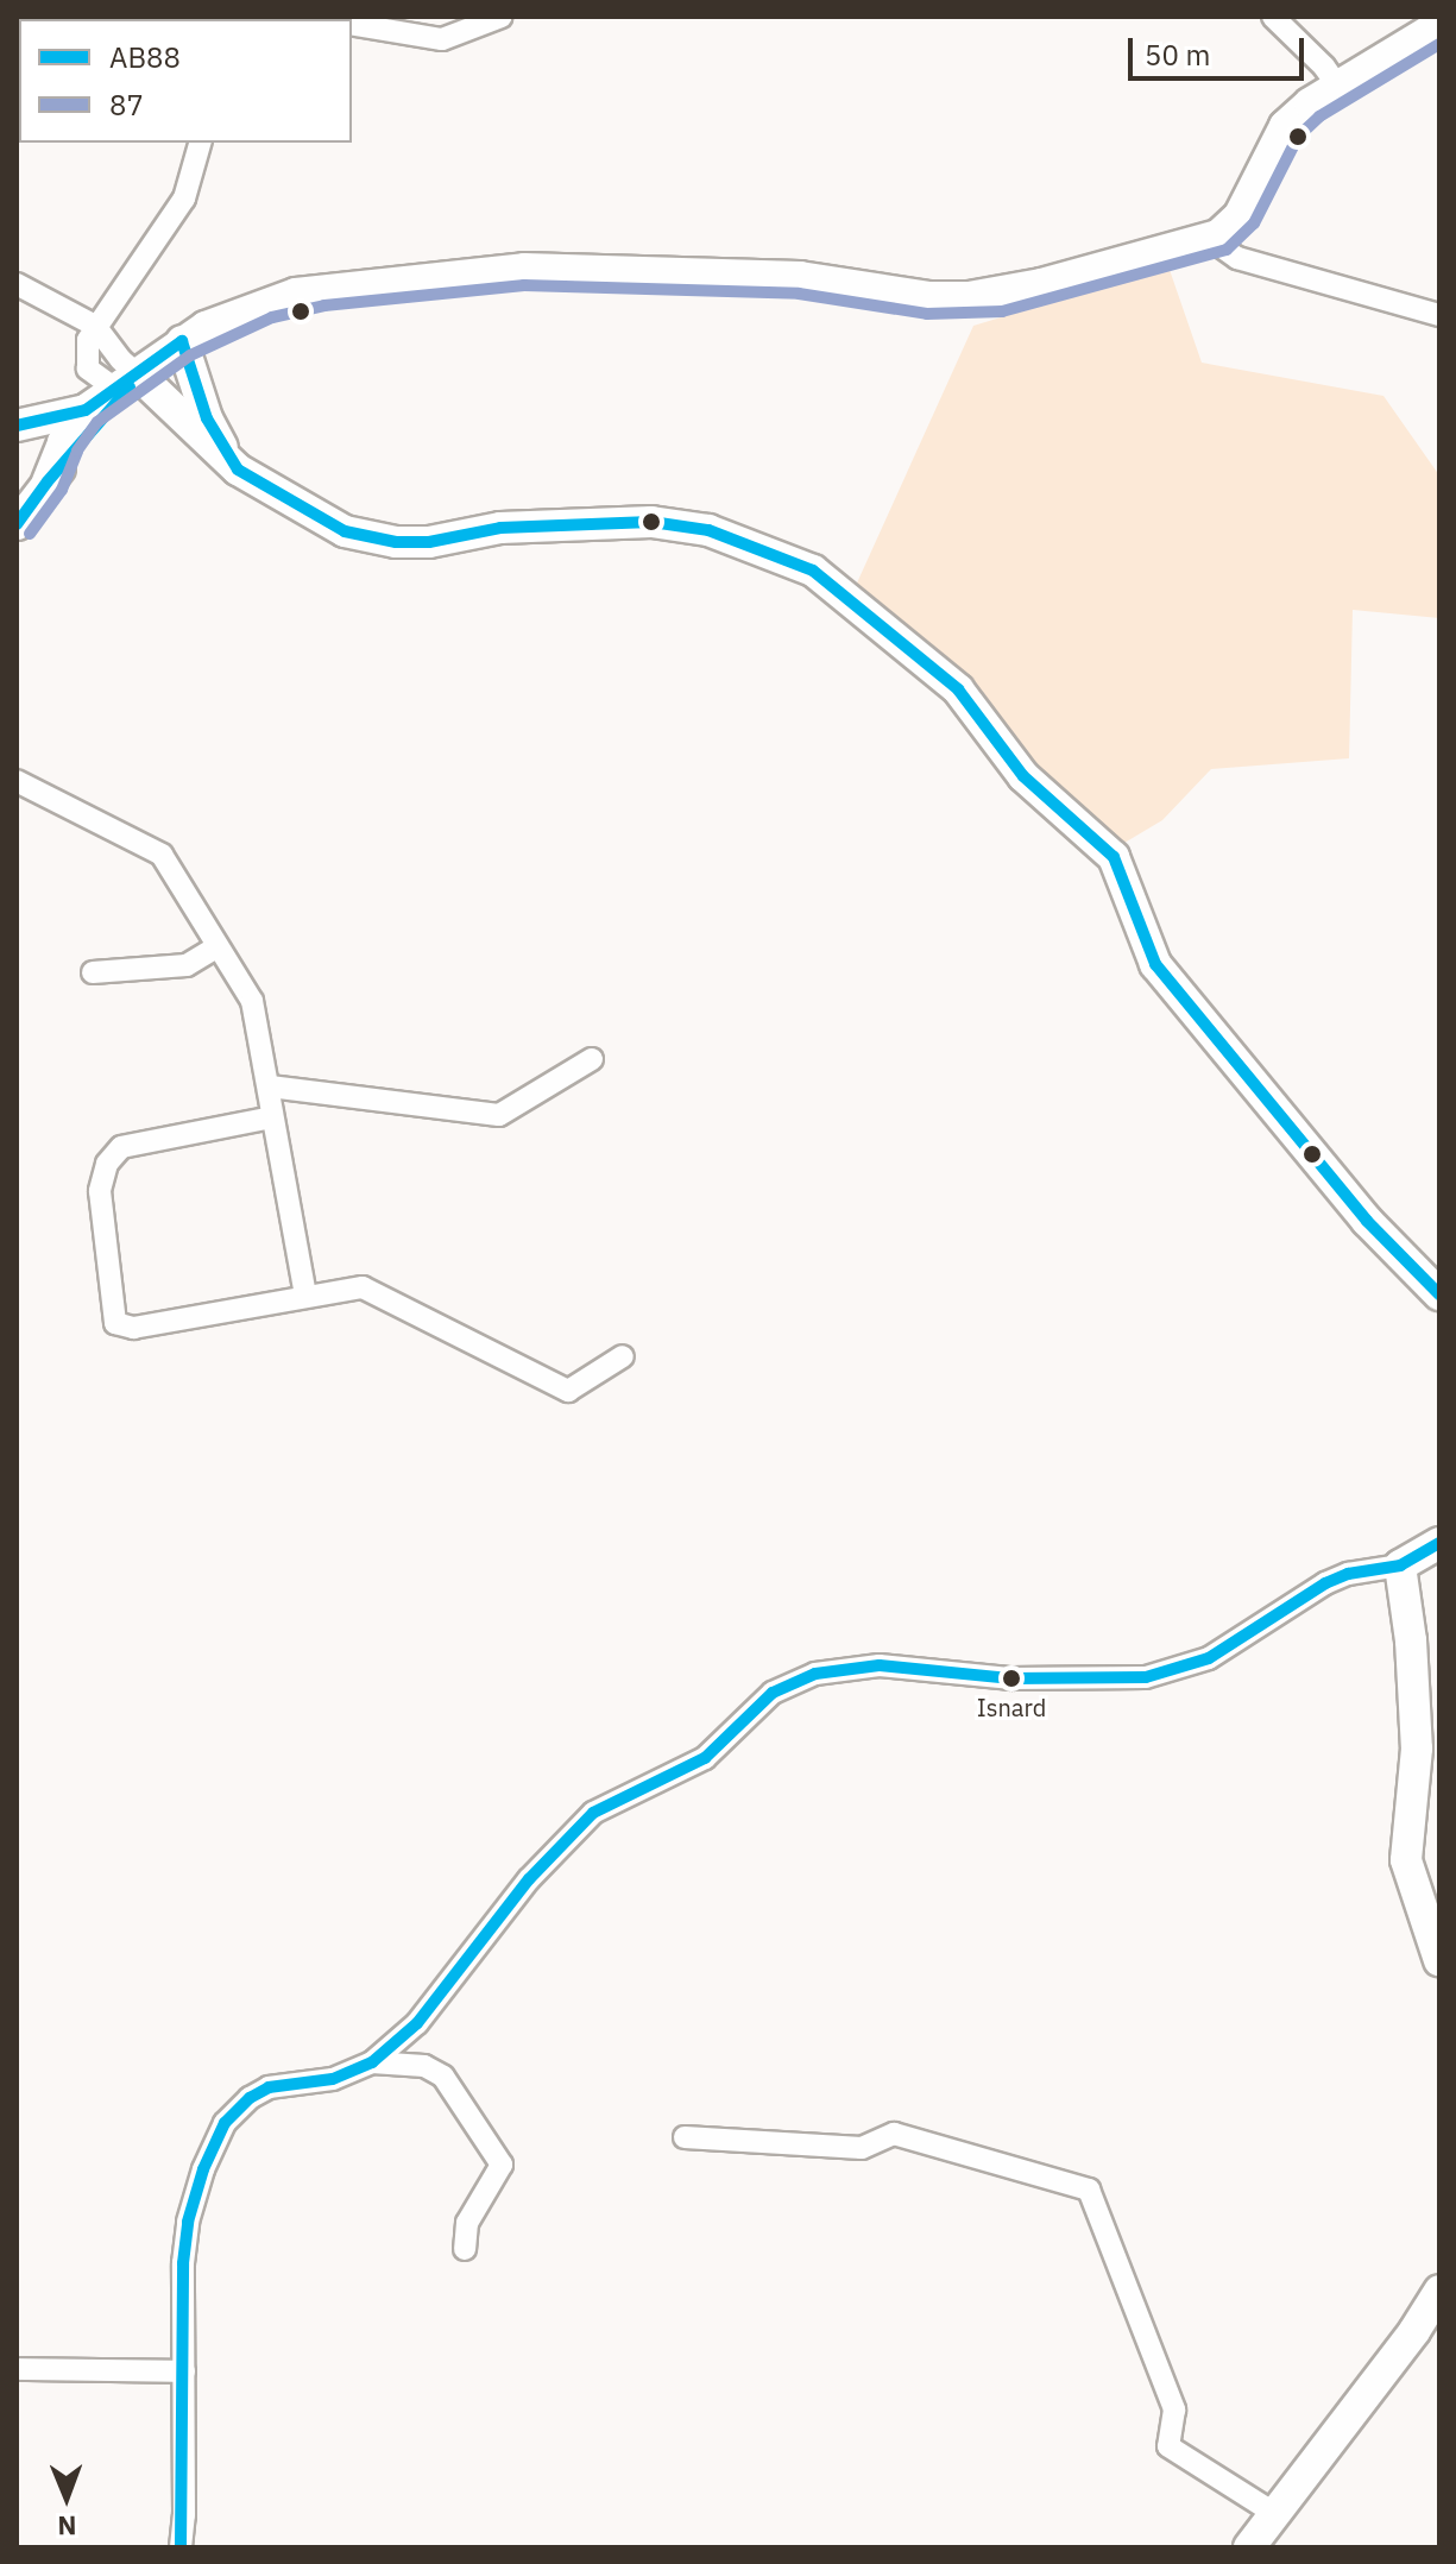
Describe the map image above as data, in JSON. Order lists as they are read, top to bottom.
{
  "places": ["Isnard"],
  "lines": ["transit line 87", "transit line AB88"],
  "legend": ["AB88", "87"],
  "scale_bar": "50 m",
  "north": "bottom"
}
